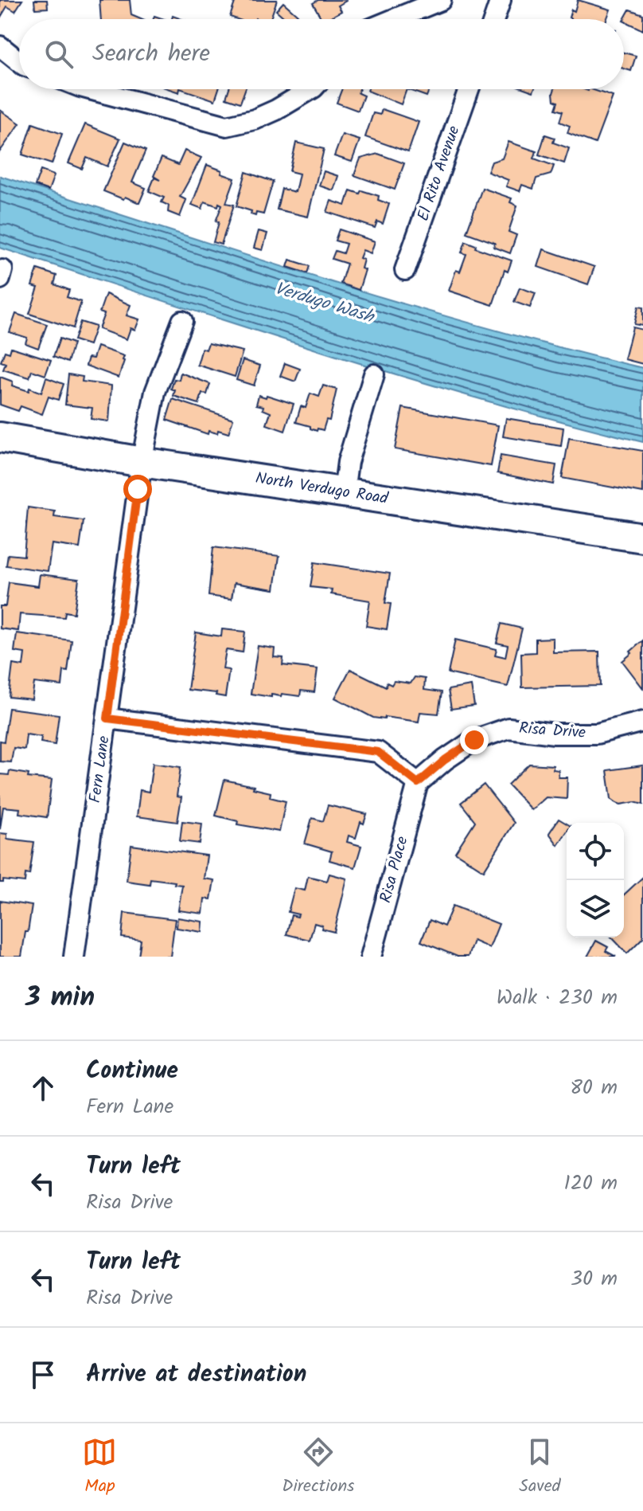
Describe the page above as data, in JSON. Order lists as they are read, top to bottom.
{
  "streets": {
    "main road": ["North Verdugo Road"],
    "street": [
      "El Rito Avenue",
      "Risa Drive",
      "Fern Lane",
      "Risa Place"
    ]
  },
  "crossings": [
    ["North Verdugo Road", "Fern Lane"],
    ["Risa Drive", "Risa Place"]
  ],
  "water": ["Verdugo Wash"],
  "page": {
    "search": "Search here",
    "heading": ["3 min", "Walk · 230 m"],
    "list": [
      ["Continue", "Fern Lane", "80 m"],
      ["Turn left", "Risa Drive", "120 m"],
      ["Turn left", "Risa Drive", "30 m"],
      "Arrive at destination"
    ],
    "nav": ["Map", "Directions", "Saved"]
  }
}
